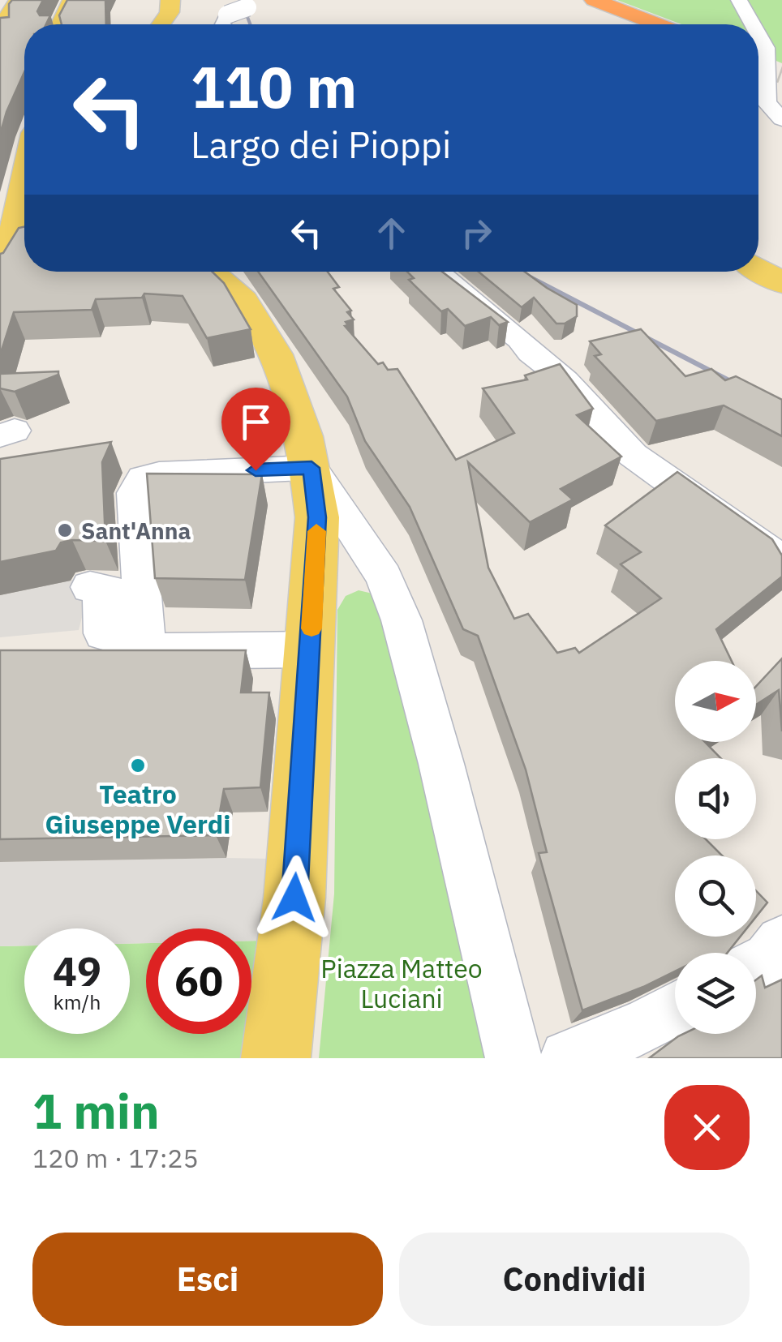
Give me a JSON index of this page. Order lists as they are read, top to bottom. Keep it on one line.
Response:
{"parks":["Piazza Matteo Luciani"],"places":["Sant'Anna","Teatro Giuseppe Verdi"],"north":"right","page":{"turn":["110 m","Largo dei Pioppi"],"speed":"49 km/h","limit":"60","heading":["1 min","120 m · 17:25"],"buttons":["Esci","Condividi"]}}
